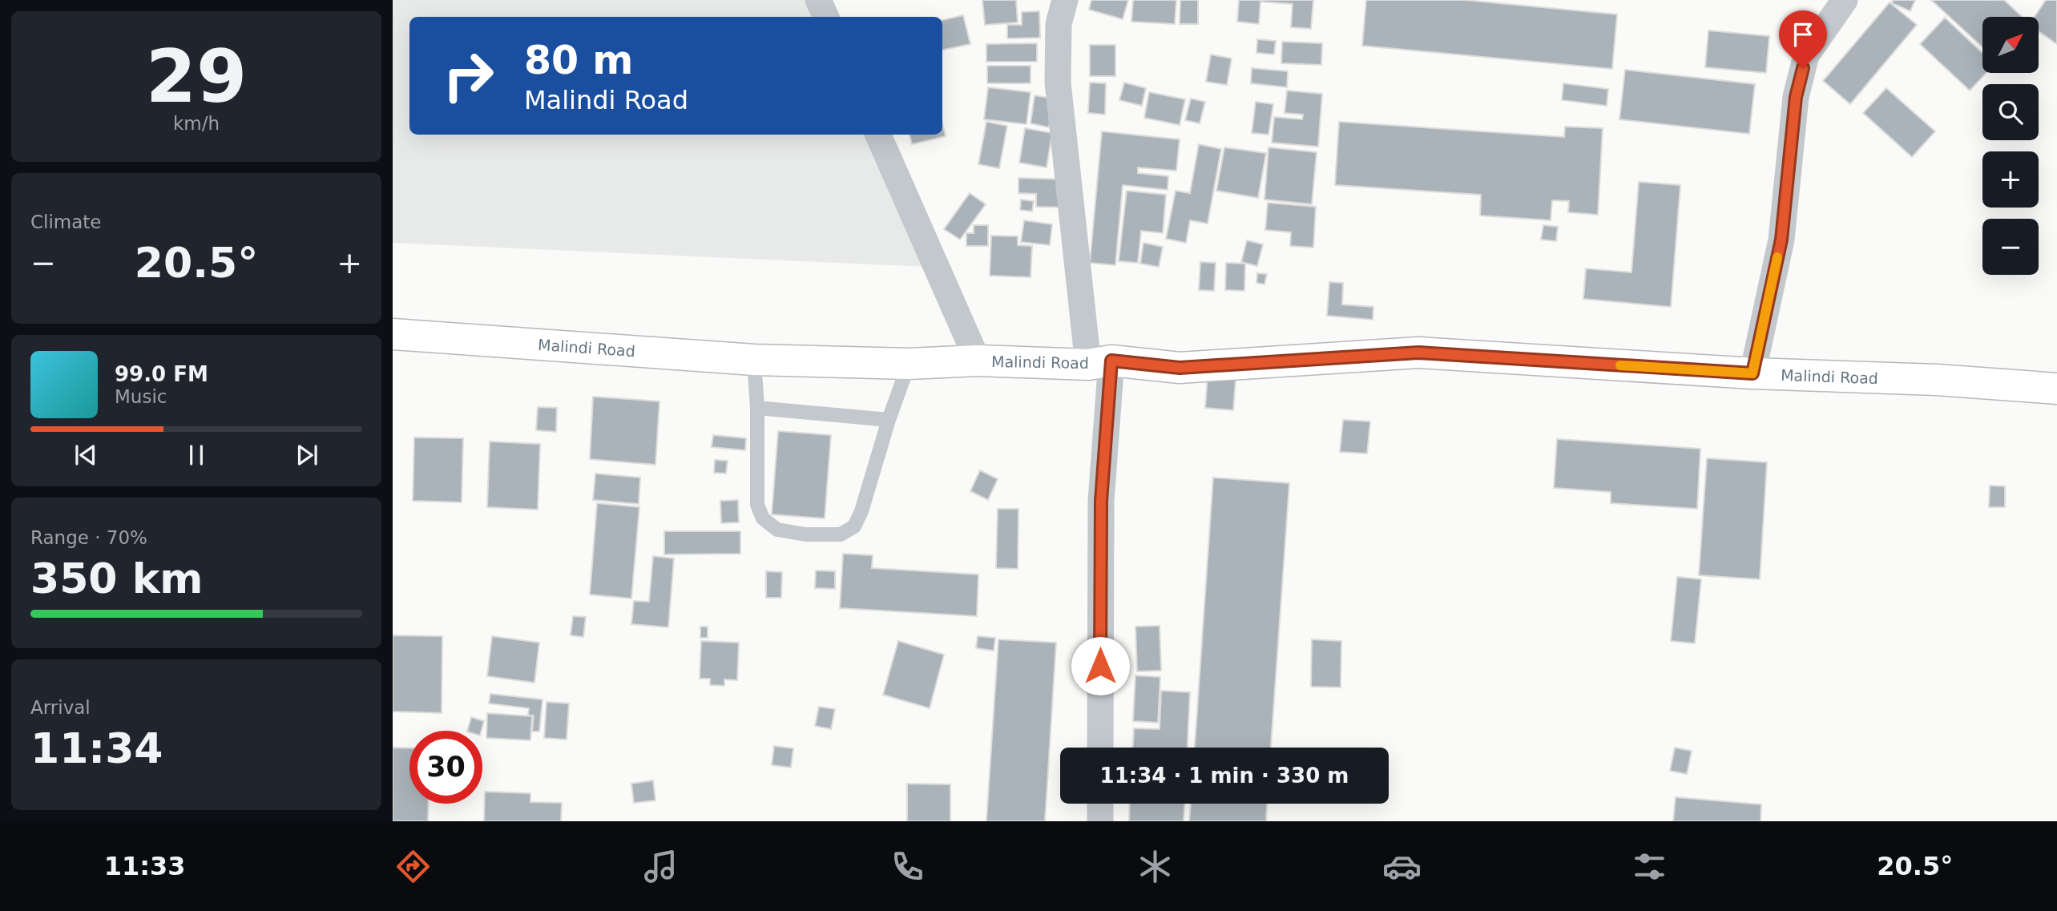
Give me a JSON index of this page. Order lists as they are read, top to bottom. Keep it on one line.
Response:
{"streets":{"highway":["Malindi Road"]},"north":"top right","page":{"tile":[["29","km/h"],"Climate",["Range · 70%","350 km"],["Arrival","11:34"]],"map_buttons":["+","−"],"turn":["80 m","Malindi Road"],"heat":["−","20.5°","+"],"song":["99.0 FM","Music"],"limit":"30","trip":"11:34 · 1 min · 330 m","tabs":["11:33","20.5°"]}}
